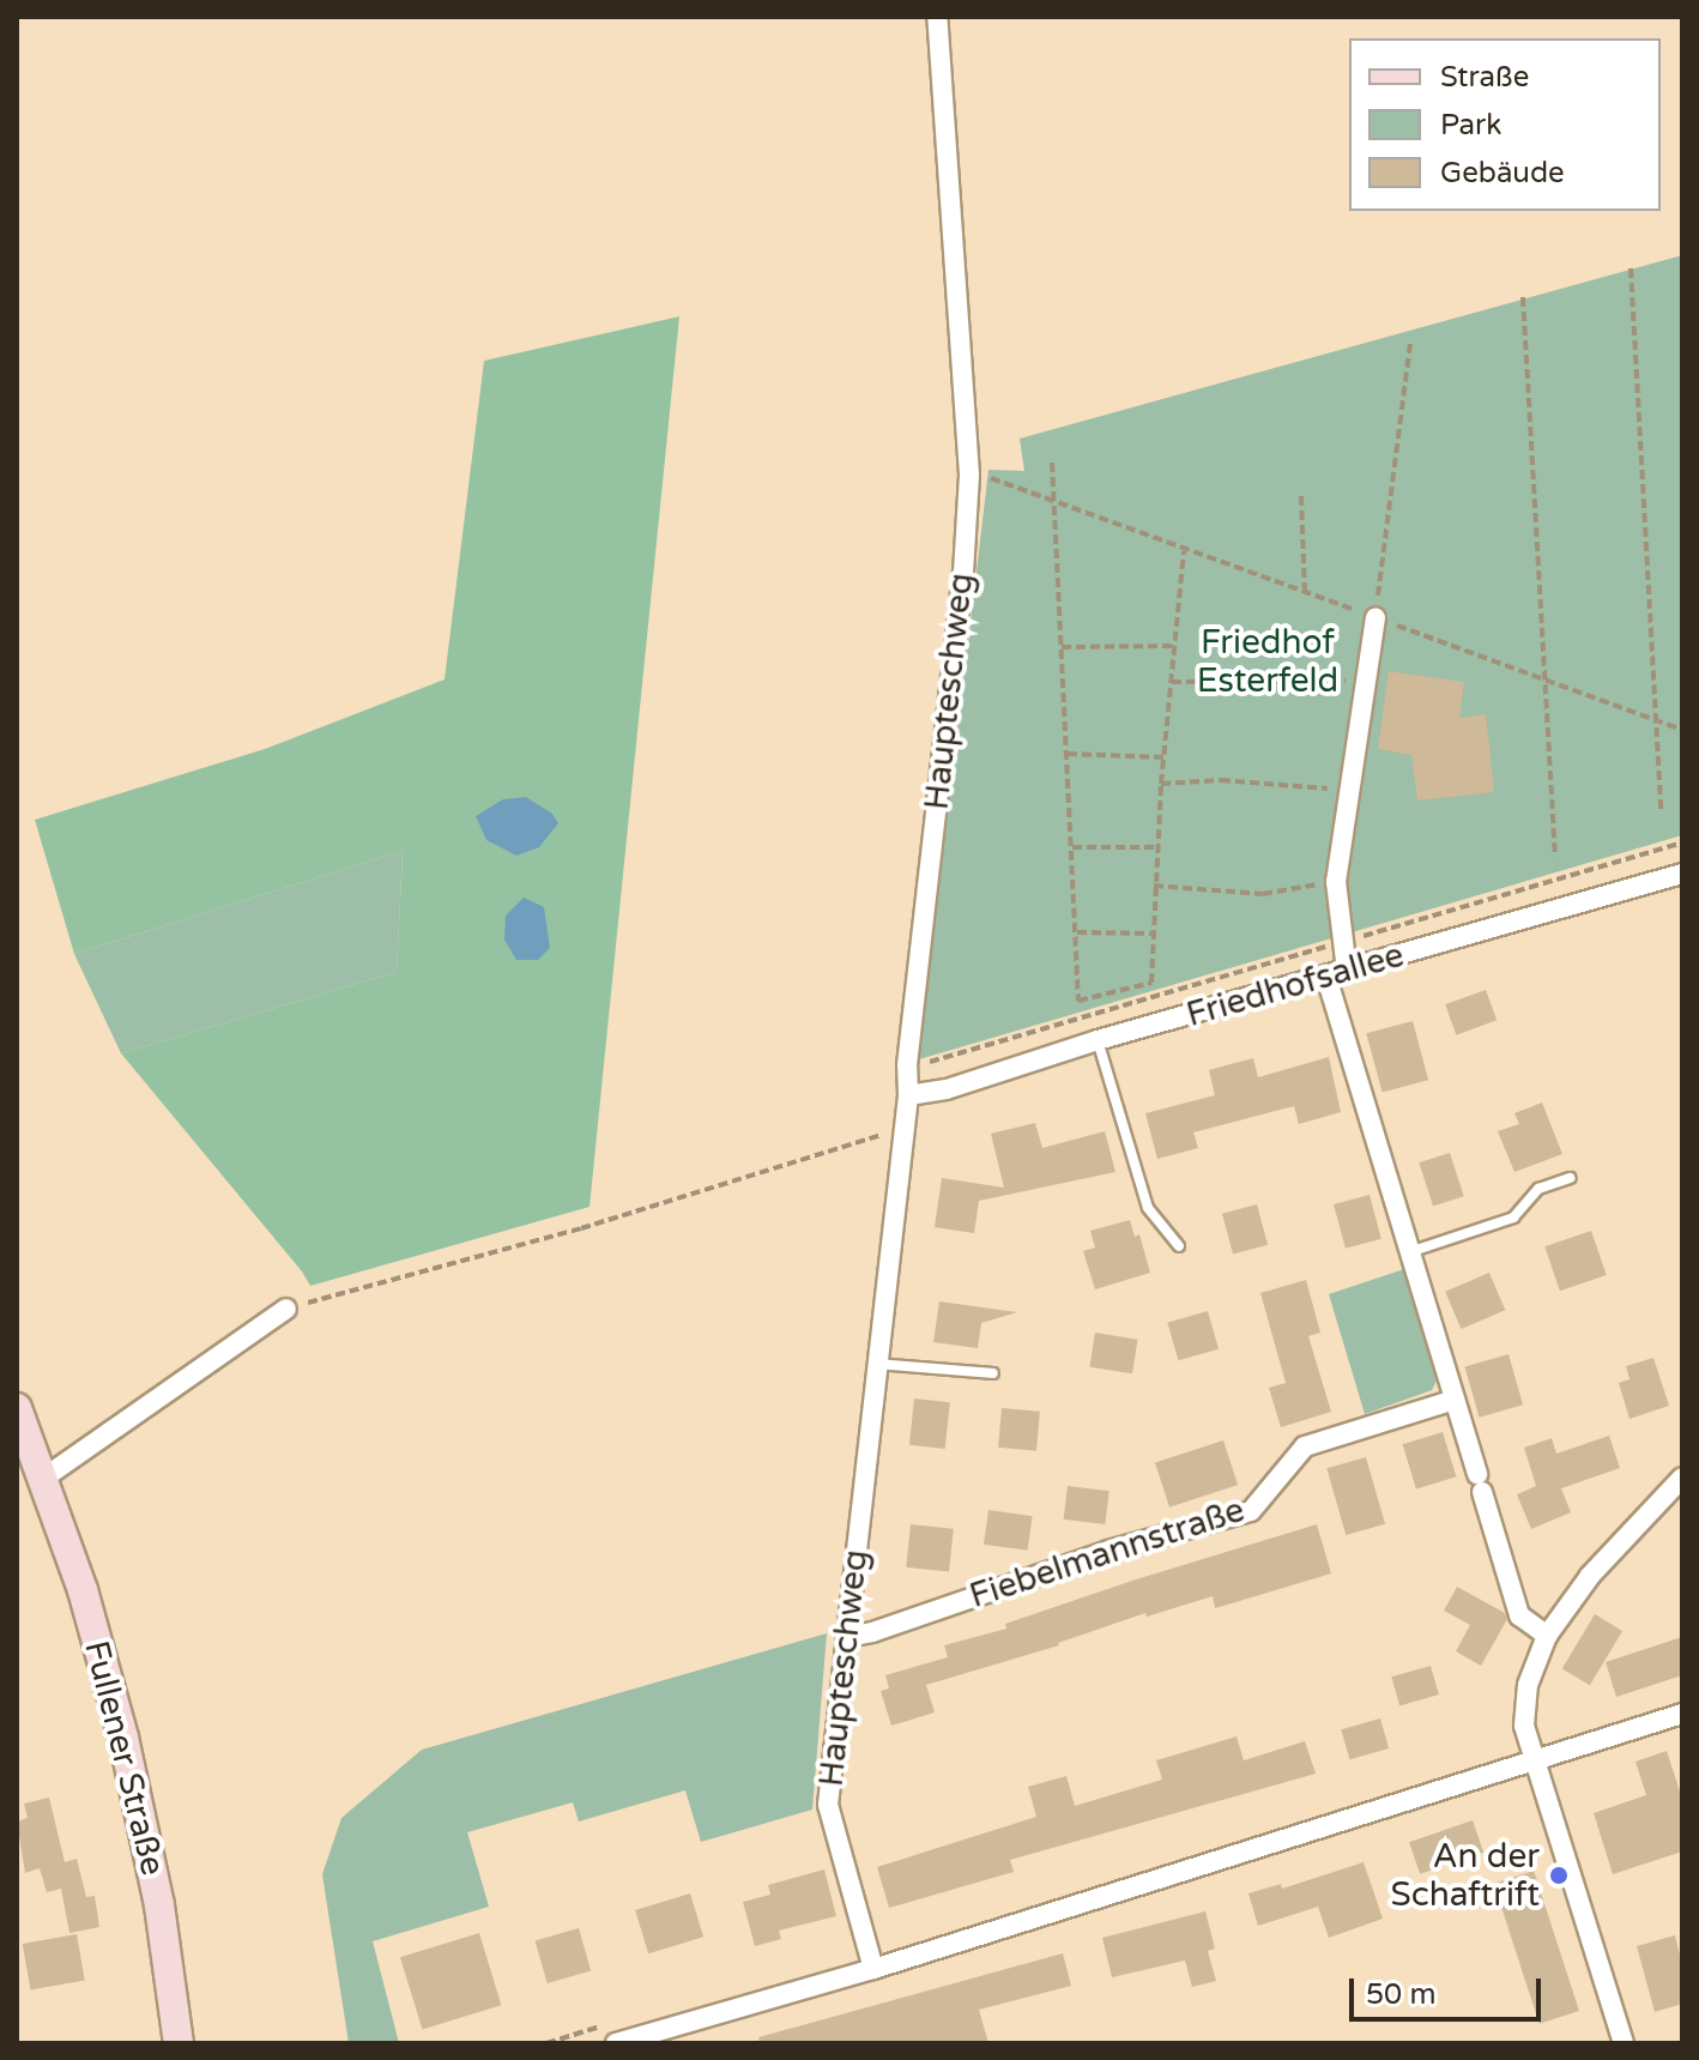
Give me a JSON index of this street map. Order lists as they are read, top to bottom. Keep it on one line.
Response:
{"streets":{"main road":["Fullener Straße"],"street":["Haupteschweg","Friedhofsallee","Fiebelmannstraße"]},"crossings":[["Haupteschweg","Friedhofsallee"],["Haupteschweg","Fiebelmannstraße"]],"parks":["Friedhof Esterfeld"],"places":["An der Schaftrift"],"legend":["Straße","Park","Gebäude"],"scale_bar":"50 m"}
